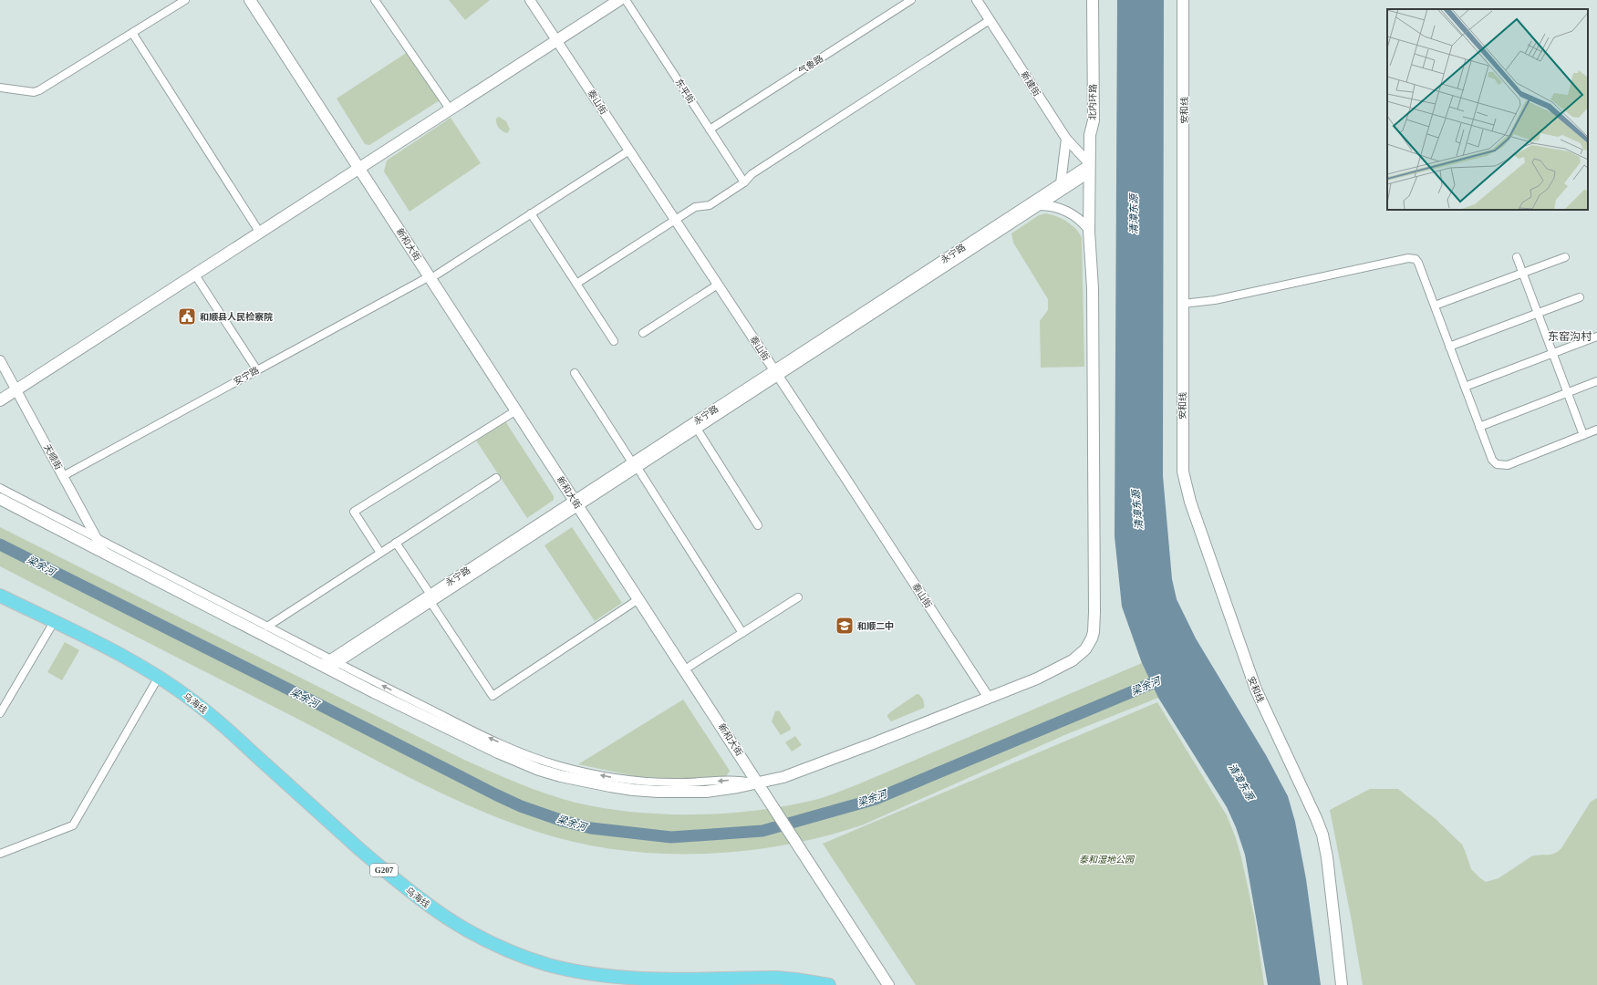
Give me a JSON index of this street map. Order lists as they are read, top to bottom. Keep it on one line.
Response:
{"streets":{"highway":["乌海线","G207"],"main road":["北内环路","安和线","新和大街"],"street":["气象路","新建街","东平街","泰山街","永宁路","安宁路","天顺街"]},"crossings":[["气象路","东平街"],["新建街","永宁路"],["泰山街","永宁路"],["泰山街","安宁路"],["新和大街","永宁路"],["新和大街","安宁路"],["安宁路","天顺街"]],"districts":["东窑沟村"],"water":["清漳东源","梁余河"],"parks":["泰和湿地公园"],"places":{"public building":["和顺县人民检察院"],"school or university":["和顺二中"]}}
